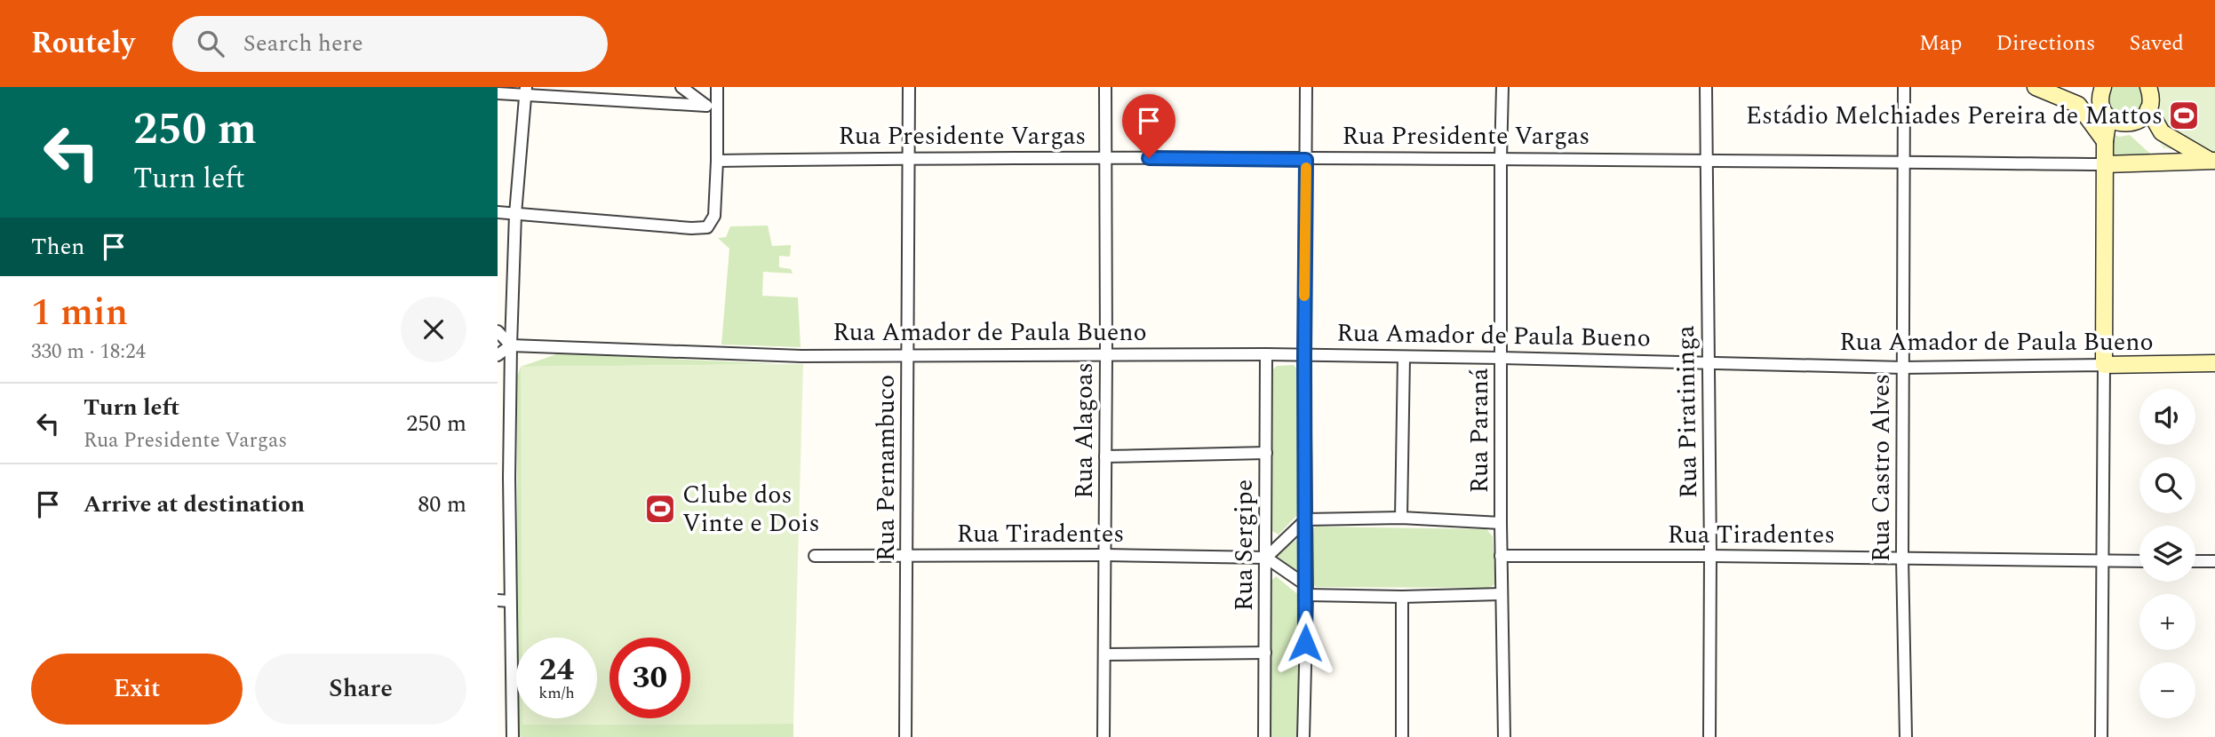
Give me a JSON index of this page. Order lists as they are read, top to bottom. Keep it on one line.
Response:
{"streets":{"street":["Rua Presidente Vargas","Rua Amador de Paula Bueno","Rua Piratininga","Rua Alagoas","Rua Paraná","Rua Pernambuco","Rua Castro Alves","Rua Tiradentes","Rua Sergipe"]},"crossings":[["Rua Presidente Vargas","Rua Piratininga"],["Rua Presidente Vargas","Rua Alagoas"],["Rua Presidente Vargas","Rua Paraná"],["Rua Presidente Vargas","Rua Pernambuco"],["Rua Presidente Vargas","Rua Castro Alves"],["Rua Amador de Paula Bueno","Rua Piratininga"],["Rua Amador de Paula Bueno","Rua Alagoas"],["Rua Amador de Paula Bueno","Rua Paraná"],["Rua Amador de Paula Bueno","Rua Pernambuco"],["Rua Amador de Paula Bueno","Rua Castro Alves"],["Rua Amador de Paula Bueno","Rua Sergipe"],["Rua Piratininga","Rua Tiradentes"],["Rua Alagoas","Rua Tiradentes"],["Rua Paraná","Rua Tiradentes"],["Rua Pernambuco","Rua Tiradentes"],["Rua Castro Alves","Rua Tiradentes"],["Rua Tiradentes","Rua Sergipe"]],"places":{"sports":["Estádio Melchiades Pereira de Mattos","Clube dos Vinte e Dois"]},"page":{"header":"Routely","search":"Search here","nav":["Map","Directions","Saved"],"turn":["250 m","Turn left"],"then":"Then","heading":["1 min","330 m · 18:24"],"list":[{"name":"Turn left","note":"Rua Presidente Vargas","value":"250 m"},{"name":"Arrive at destination","value":"80 m"}],"map_buttons":["+","−"],"speed":"24 km/h","limit":"30","buttons":["Exit","Share"]}}
